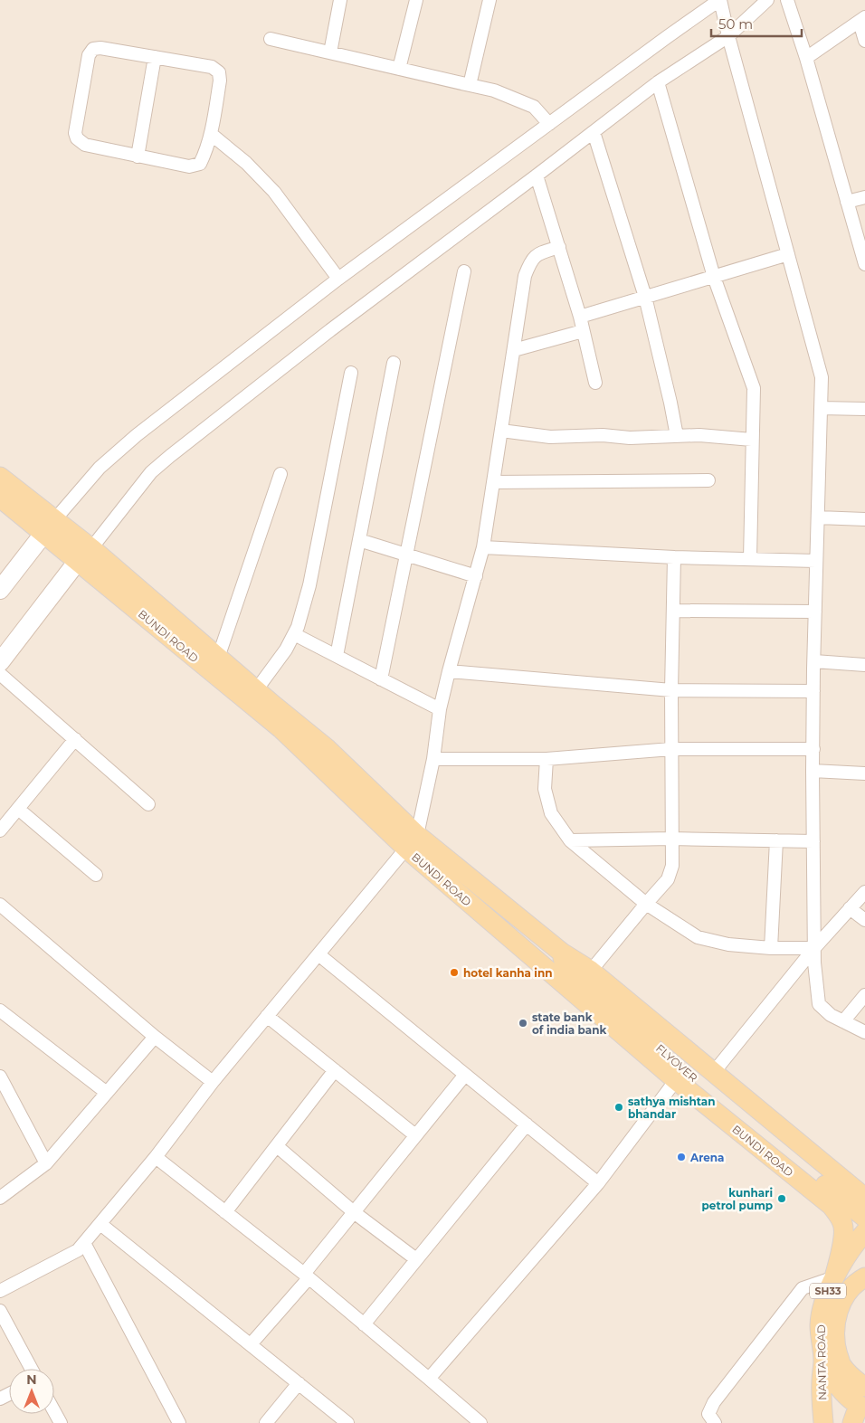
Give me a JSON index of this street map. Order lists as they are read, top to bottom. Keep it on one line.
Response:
{"streets":{"main road":["BUNDI ROAD","FLYOVER","SH33","NANTA ROAD"]},"crossings":[["BUNDI ROAD","FLYOVER"],["BUNDI ROAD","NANTA ROAD"]],"places":["hotel kanha inn","state bank of india bank","sathya mishtan bhandar","Arena","kunhari petrol pump"],"scale_bar":"50 m","north":"top"}
